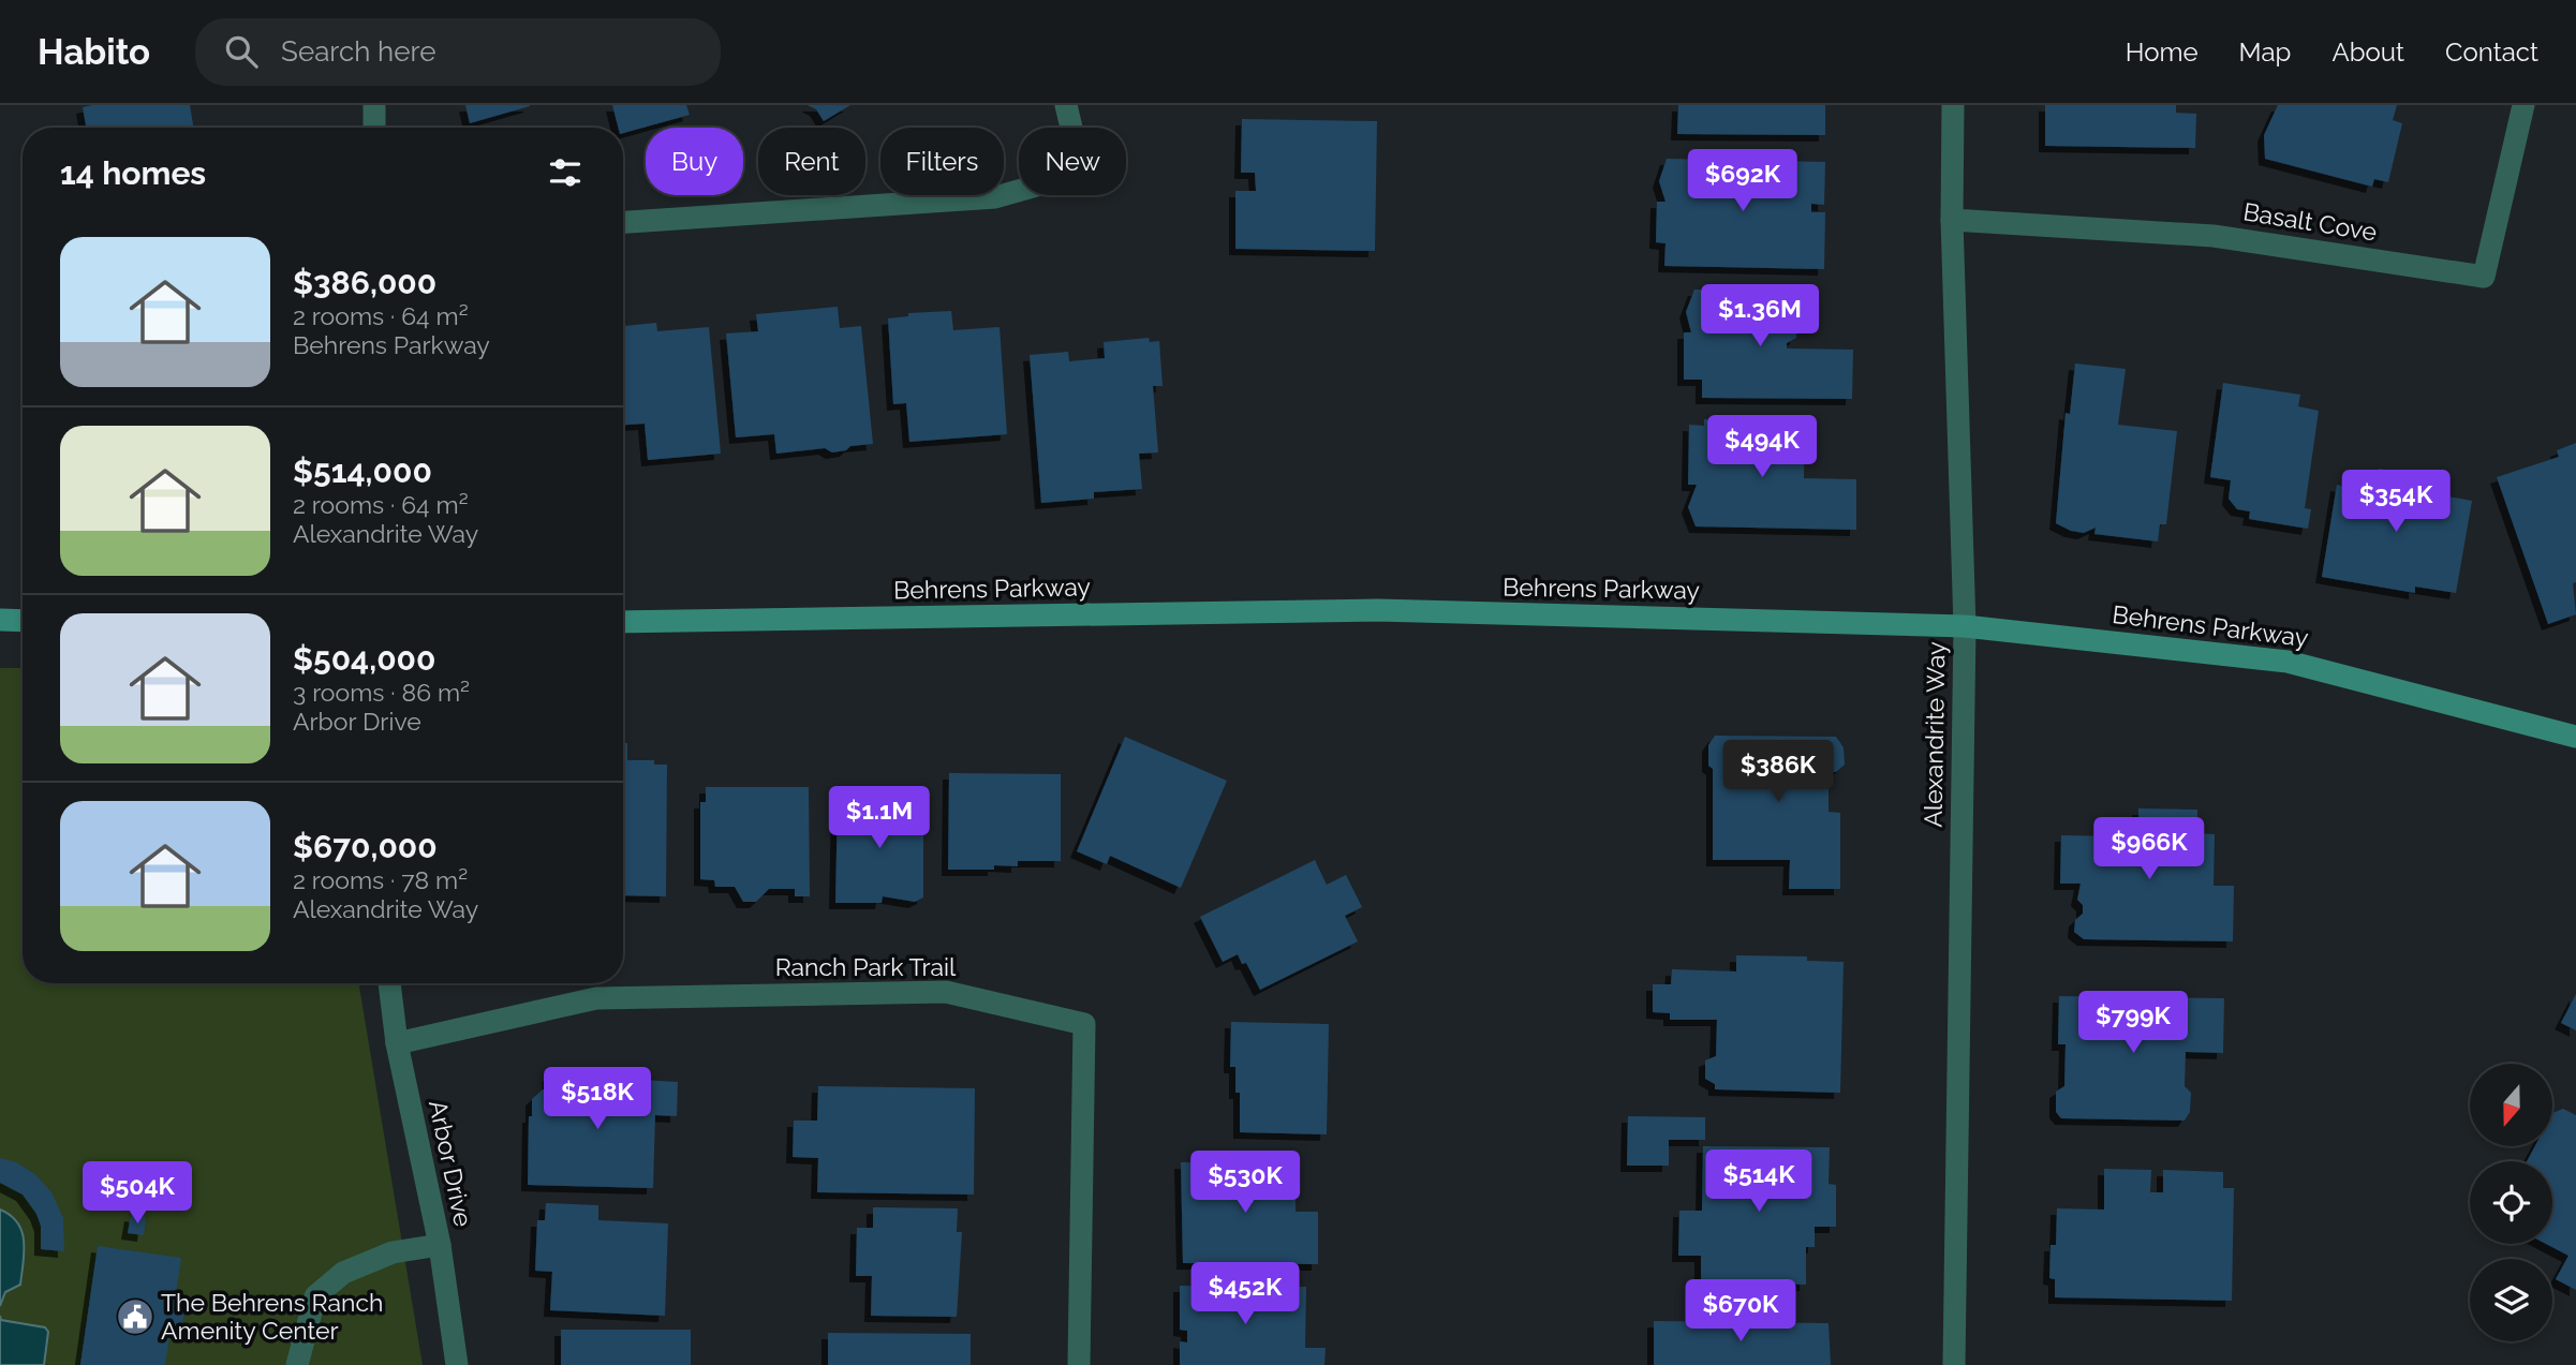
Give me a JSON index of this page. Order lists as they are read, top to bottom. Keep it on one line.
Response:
{"streets":{"street":["Basalt Cove","Behrens Parkway","Alexandrite Way","Ranch Park Trail","Arbor Drive"]},"crossings":[["Basalt Cove","Alexandrite Way"],["Behrens Parkway","Alexandrite Way"],["Ranch Park Trail","Arbor Drive"]],"places":{"public building":["The Behrens Ranch Amenity Center"]},"north":"bottom","page":{"header":"Habito","search":"Search here","nav":["Home","Map","About","Contact"],"chip":["Buy","Rent","Filters","New"],"heading":"14 homes","price":["$692K","$1.36M","$494K","$354K","$386K","$1.1M","$966K","$799K","$518K","$514K","$530K","$504K","$452K","$670K"],"list":[{"name":"$386,000","note":"2 rooms · 64 m² · Behrens Parkway"},{"name":"$514,000","note":"2 rooms · 64 m² · Alexandrite Way"},{"name":"$504,000","note":"3 rooms · 86 m² · Arbor Drive"},{"name":"$670,000","note":"2 rooms · 78 m² · Alexandrite Way"}]}}
